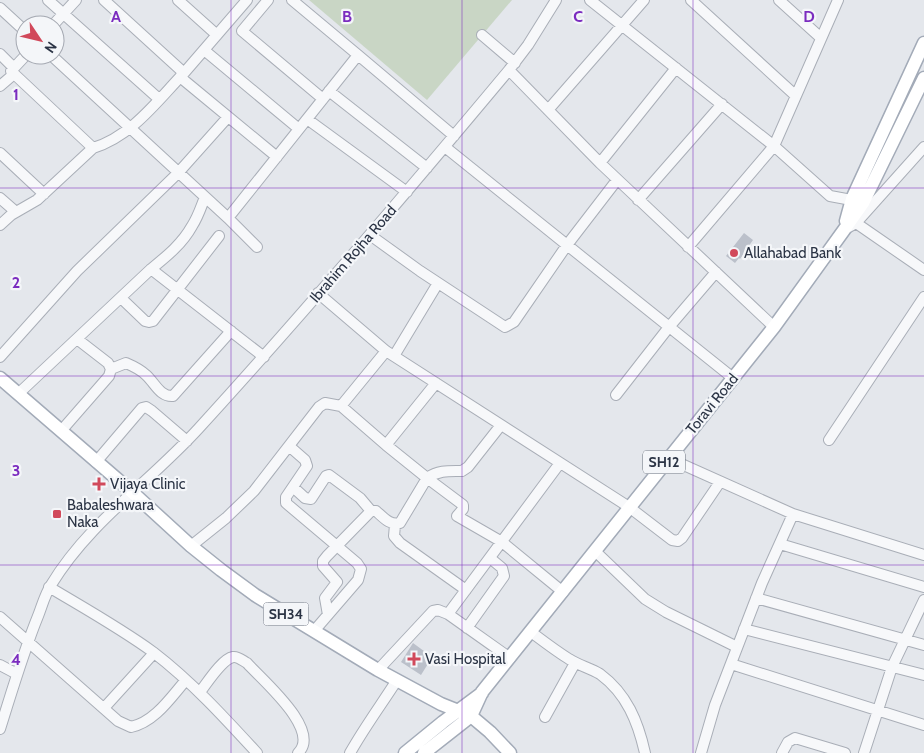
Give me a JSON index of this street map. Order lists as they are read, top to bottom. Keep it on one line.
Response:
{"streets":{"main road":["Toravi Road","SH12","SH34"],"street":["Ibrahim Rojha Road"]},"crossings":[["Ibrahim Rojha Road","SH34"],["Toravi Road","SH12"],["SH12","SH34"]],"places":{"other":["Allahabad Bank"],"health":["Vijaya Clinic","Vasi Hospital"],"transit":["Babaleshwara Naka"]},"north":"bottom right","grid":{"columns":["A","B","C","D"],"rows":["1","2","3","4"]}}
